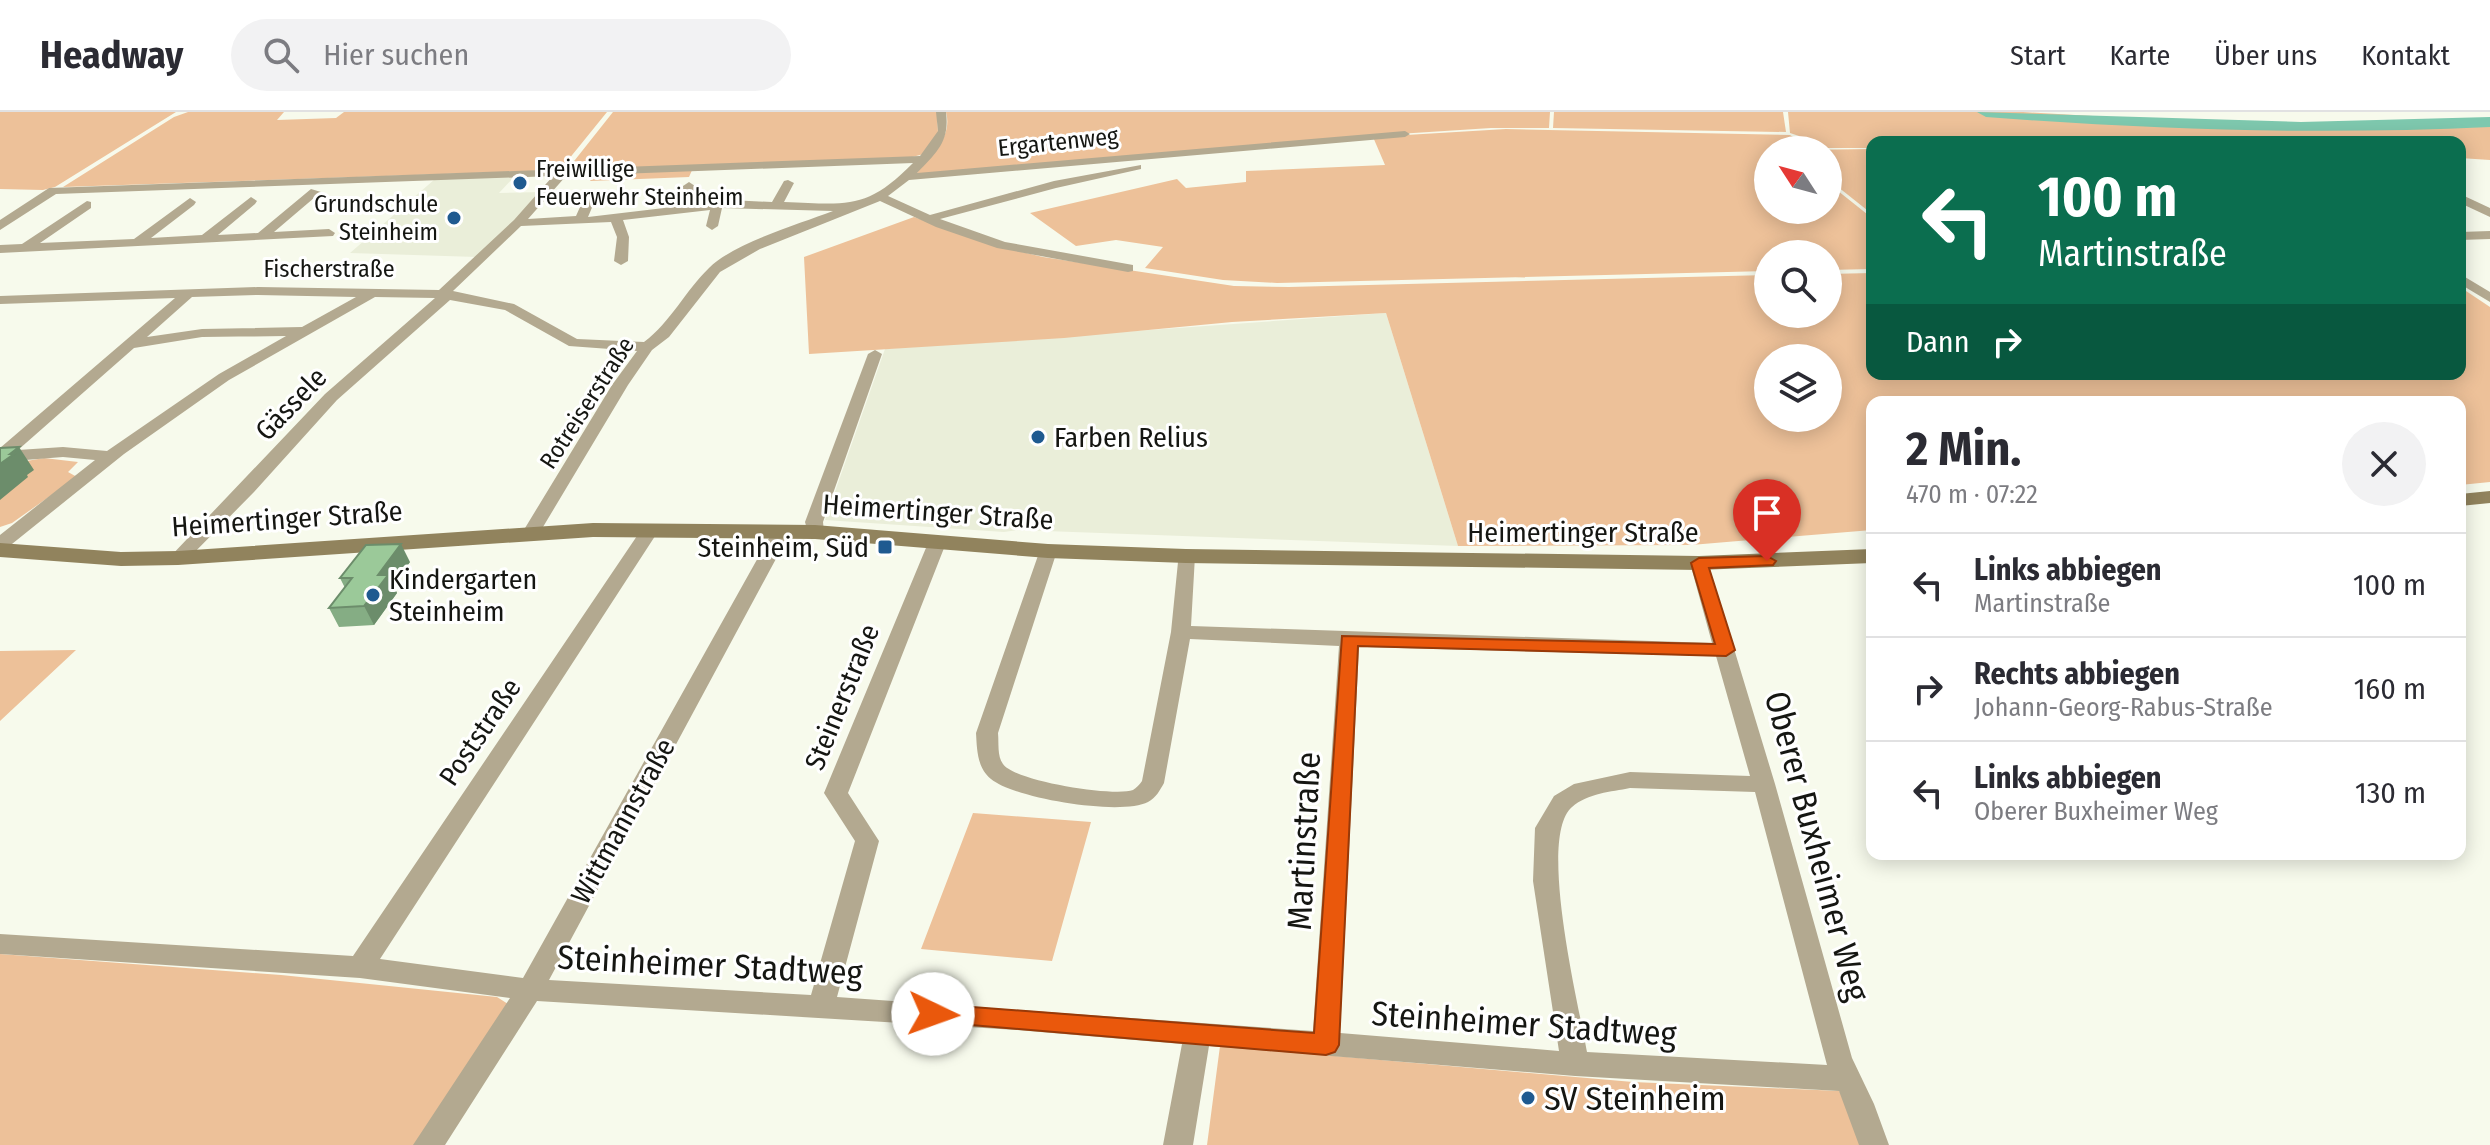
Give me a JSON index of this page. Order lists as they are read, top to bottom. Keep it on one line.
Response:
{"streets":{"street":["Ergartenweg","Fischerstraße","Rotreiserstraße","Gässele","Heimertinger Straße","Steinerstraße","Poststraße","Wittmannstraße","Martinstraße","Oberer Buxheimer Weg","Steinheimer Stadtweg"]},"crossings":[["Ergartenweg","Rotreiserstraße"],["Fischerstraße","Rotreiserstraße"],["Fischerstraße","Gässele"],["Rotreiserstraße","Heimertinger Straße"],["Gässele","Heimertinger Straße"],["Heimertinger Straße","Steinerstraße"],["Heimertinger Straße","Poststraße"],["Heimertinger Straße","Wittmannstraße"],["Heimertinger Straße","Oberer Buxheimer Weg"],["Steinerstraße","Steinheimer Stadtweg"],["Poststraße","Steinheimer Stadtweg"],["Wittmannstraße","Steinheimer Stadtweg"],["Martinstraße","Steinheimer Stadtweg"],["Oberer Buxheimer Weg","Steinheimer Stadtweg"]],"places":{"other":["Freiwillige Feuerwehr Steinheim","Grundschule Steinheim","Farben Relius","Kindergarten Steinheim","SV Steinheim"],"transit":["Steinheim, Süd"]},"north":"top left","page":{"header":"Headway","search":"Hier suchen","nav":["Start","Karte","Über uns","Kontakt"],"turn":["100 m","Martinstraße"],"then":"Dann","heading":["2 Min.","470 m · 07:22"],"list":[{"name":"Links abbiegen","note":"Martinstraße","value":"100 m"},{"name":"Rechts abbiegen","note":"Johann-Georg-Rabus-Straße","value":"160 m"},{"name":"Links abbiegen","note":"Oberer Buxheimer Weg","value":"130 m"}]}}
